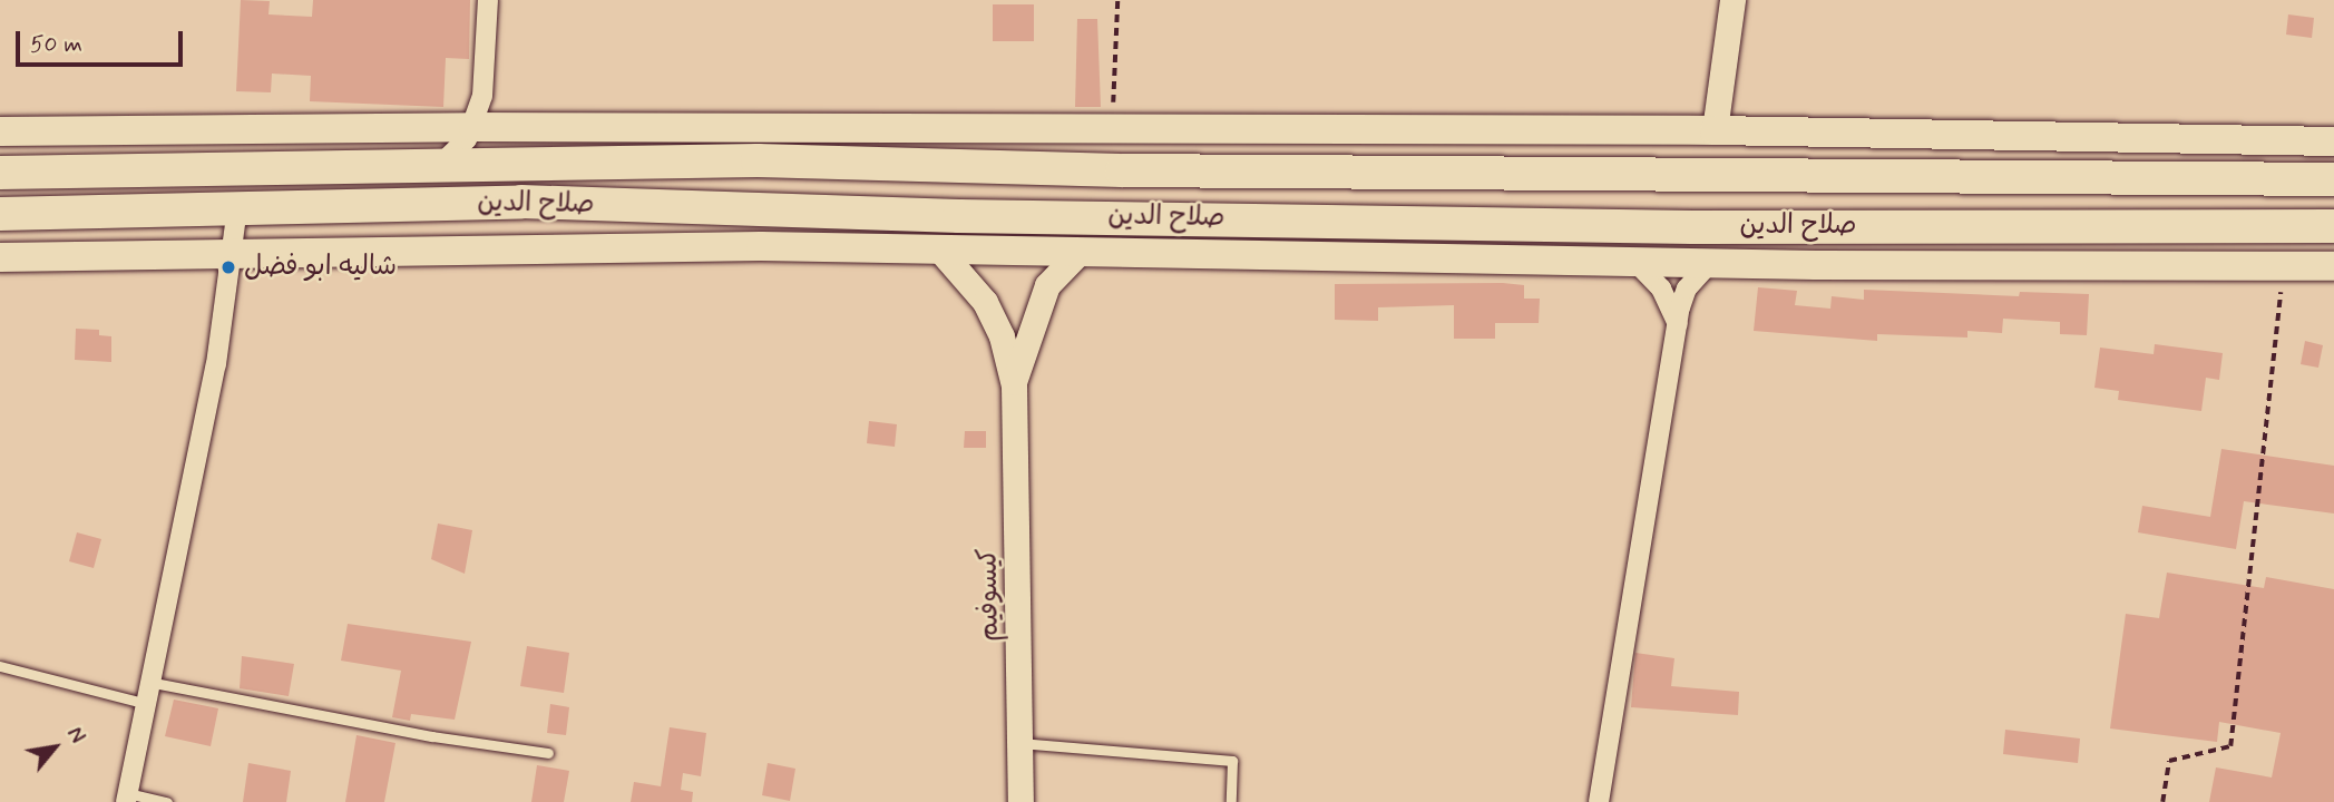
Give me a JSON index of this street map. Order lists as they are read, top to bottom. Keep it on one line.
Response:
{"streets":{"highway":["صلاح الدين"],"street":["كيسوفيم"]},"places":["شاليه ابو فضل"],"scale_bar":"50 m","north":"top right"}
